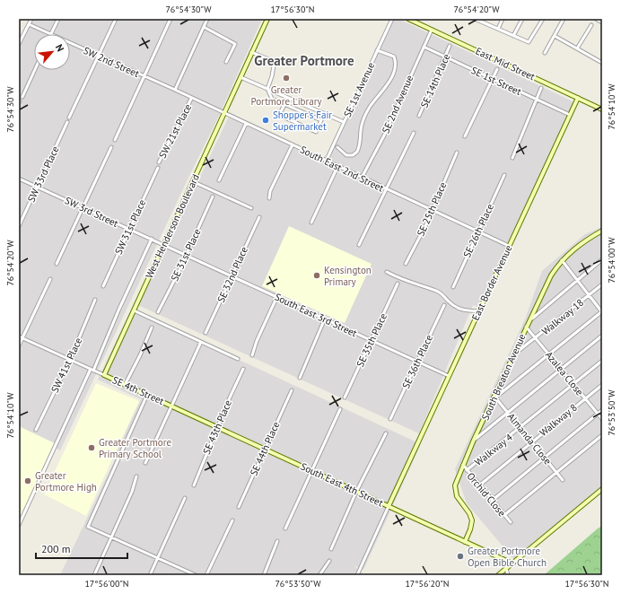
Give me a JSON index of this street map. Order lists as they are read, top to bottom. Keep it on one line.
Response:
{"streets":{"street":["SW 2nd Street","East Mid Street","SE 14th Place","SE 1st Street","SE 1st Avenue","SE 2nd Avenue","SW 21st Place","South East 2nd Street","SW 33rd Place","SE 25th Place","SW 3rd Street","West Henderson Boulevard","SW 31st Place","SE 26th Place","SE 31st Place","SE 32nd Place","East Border Avenue","South East 3rd Street","Walkway 18","SE 35th Place","SE 36th Place","SW 41st Place","Azalea Close","South Breaton Avenue","SE 4th Street","Walkway 8","SE 43th Place","Almanda Close","SE 44th Place","Walkway 4","South East 4th Street","Orchid Close"]},"crossings":[["SW 2nd Street","South East 2nd Street"],["East Mid Street","SE 2nd Avenue"],["East Mid Street","East Border Avenue"],["SE 14th Place","SE 1st Street"],["SE 1st Street","SE 2nd Avenue"],["SE 1st Street","East Border Avenue"],["SE 1st Avenue","South East 2nd Street"],["SE 2nd Avenue","South East 2nd Street"],["SW 21st Place","South East 2nd Street"],["South East 2nd Street","SE 25th Place"],["South East 2nd Street","West Henderson Boulevard"],["South East 2nd Street","SE 26th Place"],["South East 2nd Street","East Border Avenue"],["SW 33rd Place","SW 3rd Street"],["SW 3rd Street","West Henderson Boulevard"],["SW 3rd Street","SW 31st Place"],["SW 3rd Street","South East 3rd Street"],["West Henderson Boulevard","South East 3rd Street"],["West Henderson Boulevard","SE 4th Street"],["SE 31st Place","South East 3rd Street"],["SE 32nd Place","South East 3rd Street"],["East Border Avenue","South East 3rd Street"],["East Border Avenue","South East 4th Street"],["South East 3rd Street","SE 35th Place"],["South East 3rd Street","SE 36th Place"],["Walkway 18","Azalea Close"],["Walkway 18","South Breaton Avenue"],["Azalea Close","South Breaton Avenue"],["Azalea Close","Walkway 8"],["Azalea Close","Walkway 4"],["South Breaton Avenue","Almanda Close"],["South Breaton Avenue","South East 4th Street"],["South Breaton Avenue","Orchid Close"],["SE 4th Street","South East 4th Street"],["Walkway 8","Almanda Close"],["Walkway 8","Orchid Close"],["SE 43th Place","South East 4th Street"],["Almanda Close","Walkway 4"],["SE 44th Place","South East 4th Street"],["Walkway 4","Orchid Close"]],"districts":["Greater Portmore"],"places":["Greater Portmore Library","Shopper's Fair Supermarket","Kensington Primary","Greater Portmore Primary School","Greater Portmore High","Greater Portmore Open Bible Church"],"scale_bar":"200 m","north":"top right","coordinates":["76°54'30\"W","17°56'30\"N","76°54'20\"W","76°54'10\"W","76°54'00\"W","76°53'50\"W","17°56'00\"N","17°56'20\"N"]}
